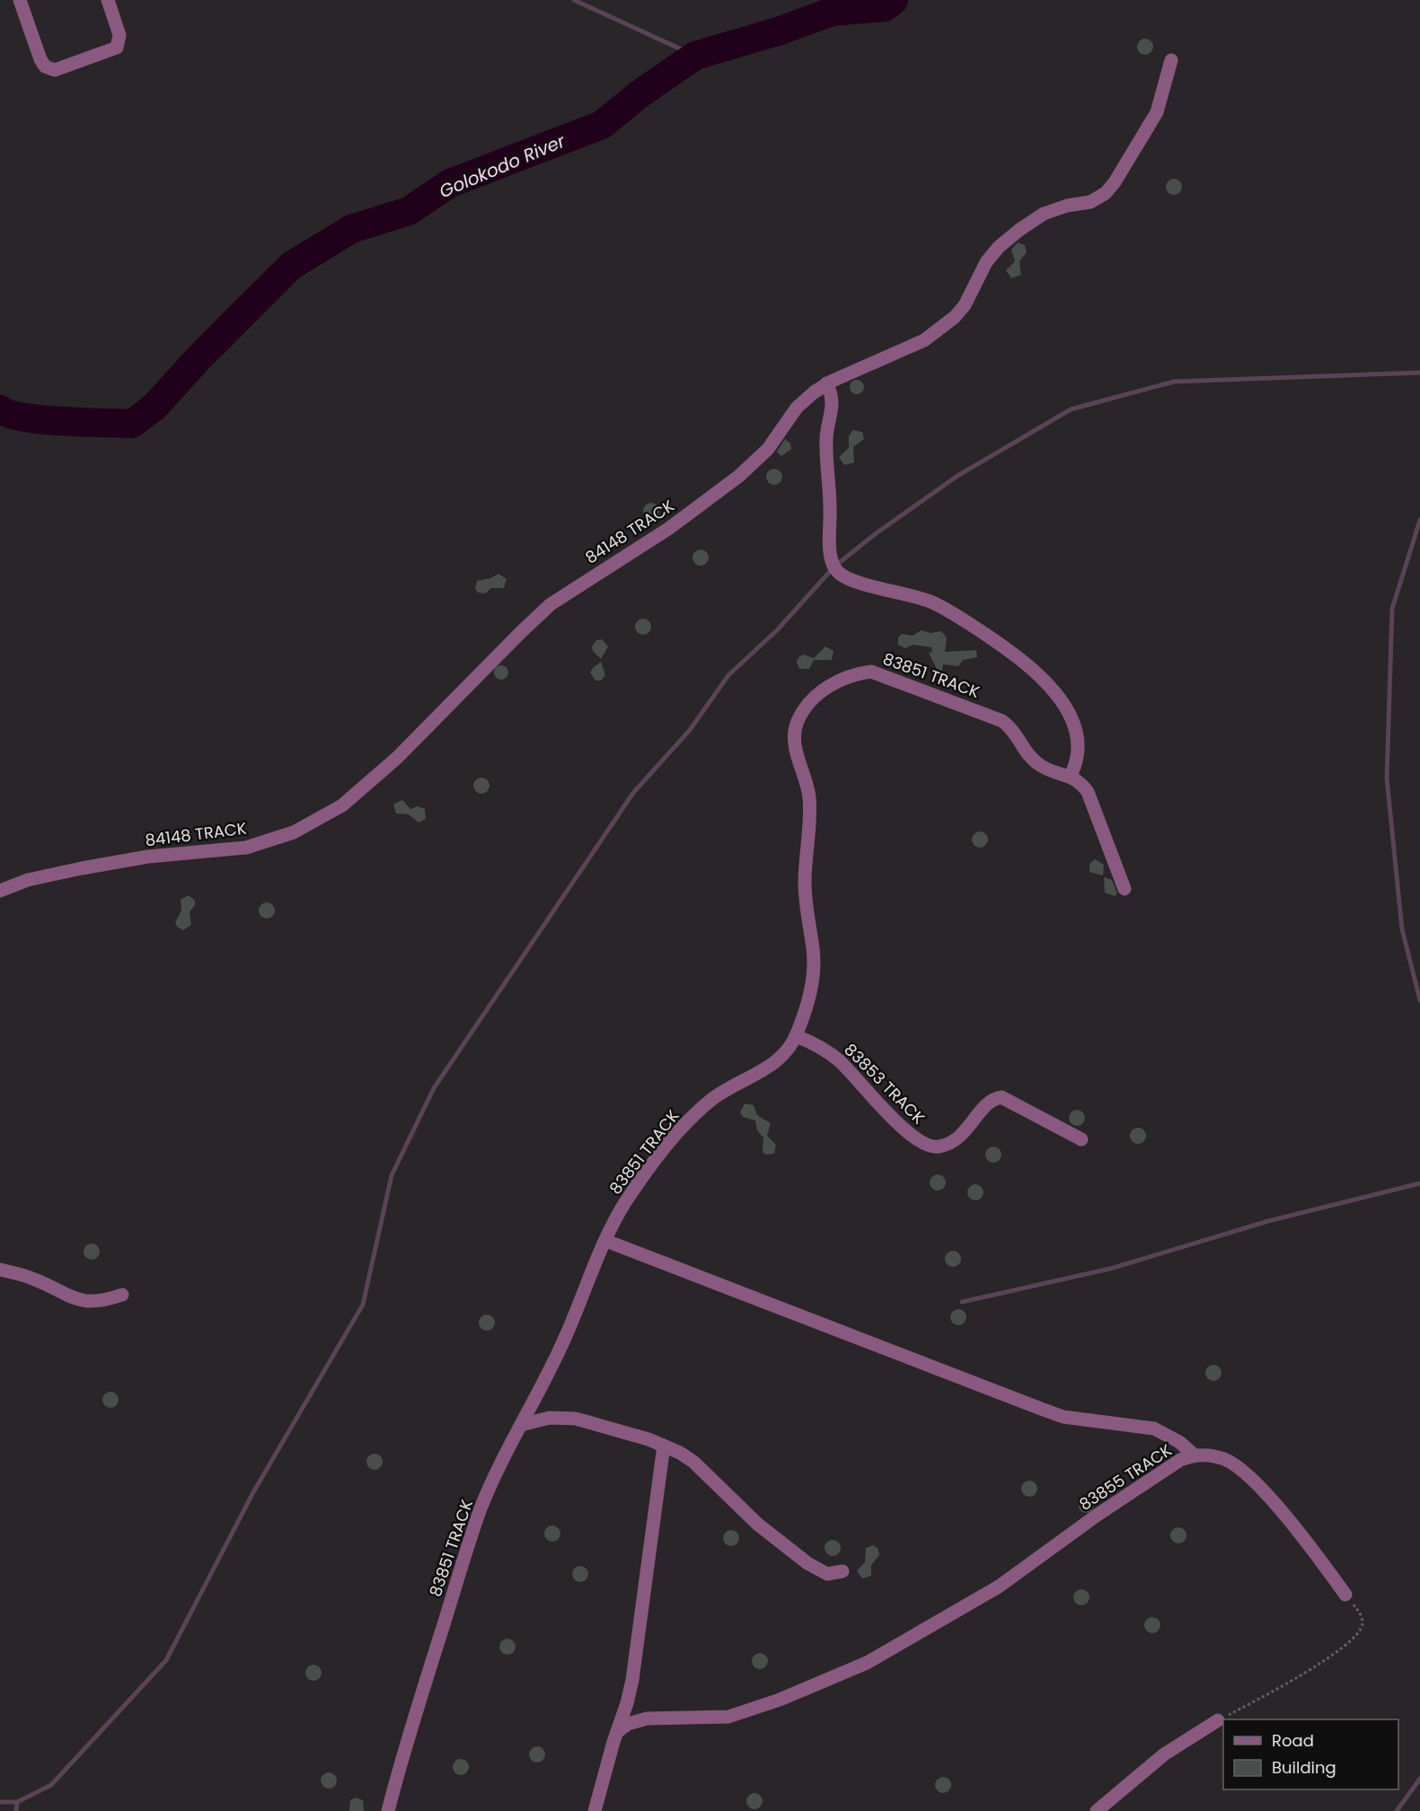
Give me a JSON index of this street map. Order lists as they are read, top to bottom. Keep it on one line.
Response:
{"streets":{"street":["84148 TRACK","83851 TRACK","83853 TRACK","83855 TRACK"]},"crossings":[["83851 TRACK","83853 TRACK"]],"water":["Golokodo River"],"legend":["Road","Building"]}
